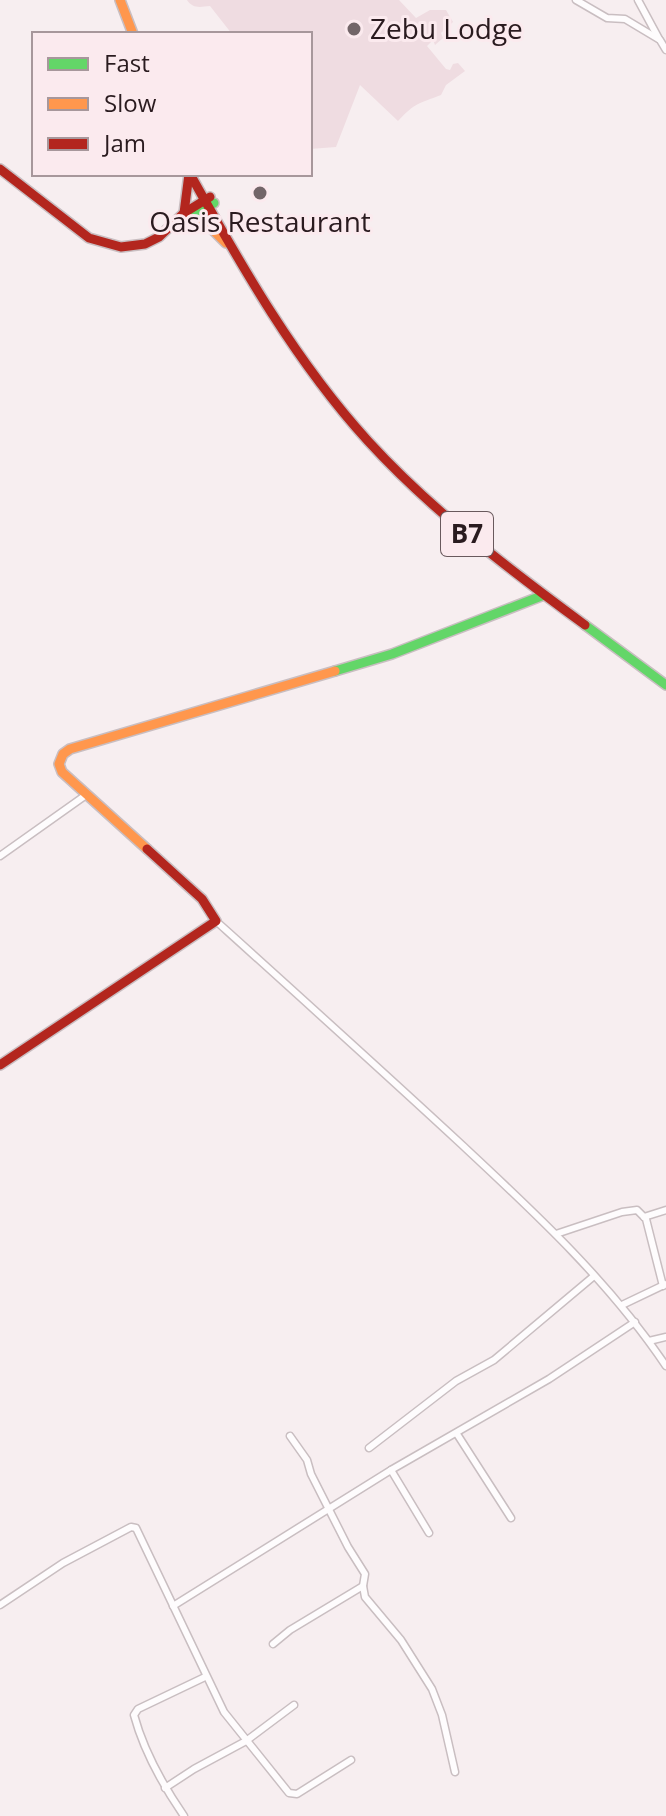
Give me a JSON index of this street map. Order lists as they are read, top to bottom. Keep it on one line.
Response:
{"streets":{"main road":["B7"]},"places":["Zebu Lodge","Oasis Restaurant"],"legend":["Fast","Slow","Jam"]}
